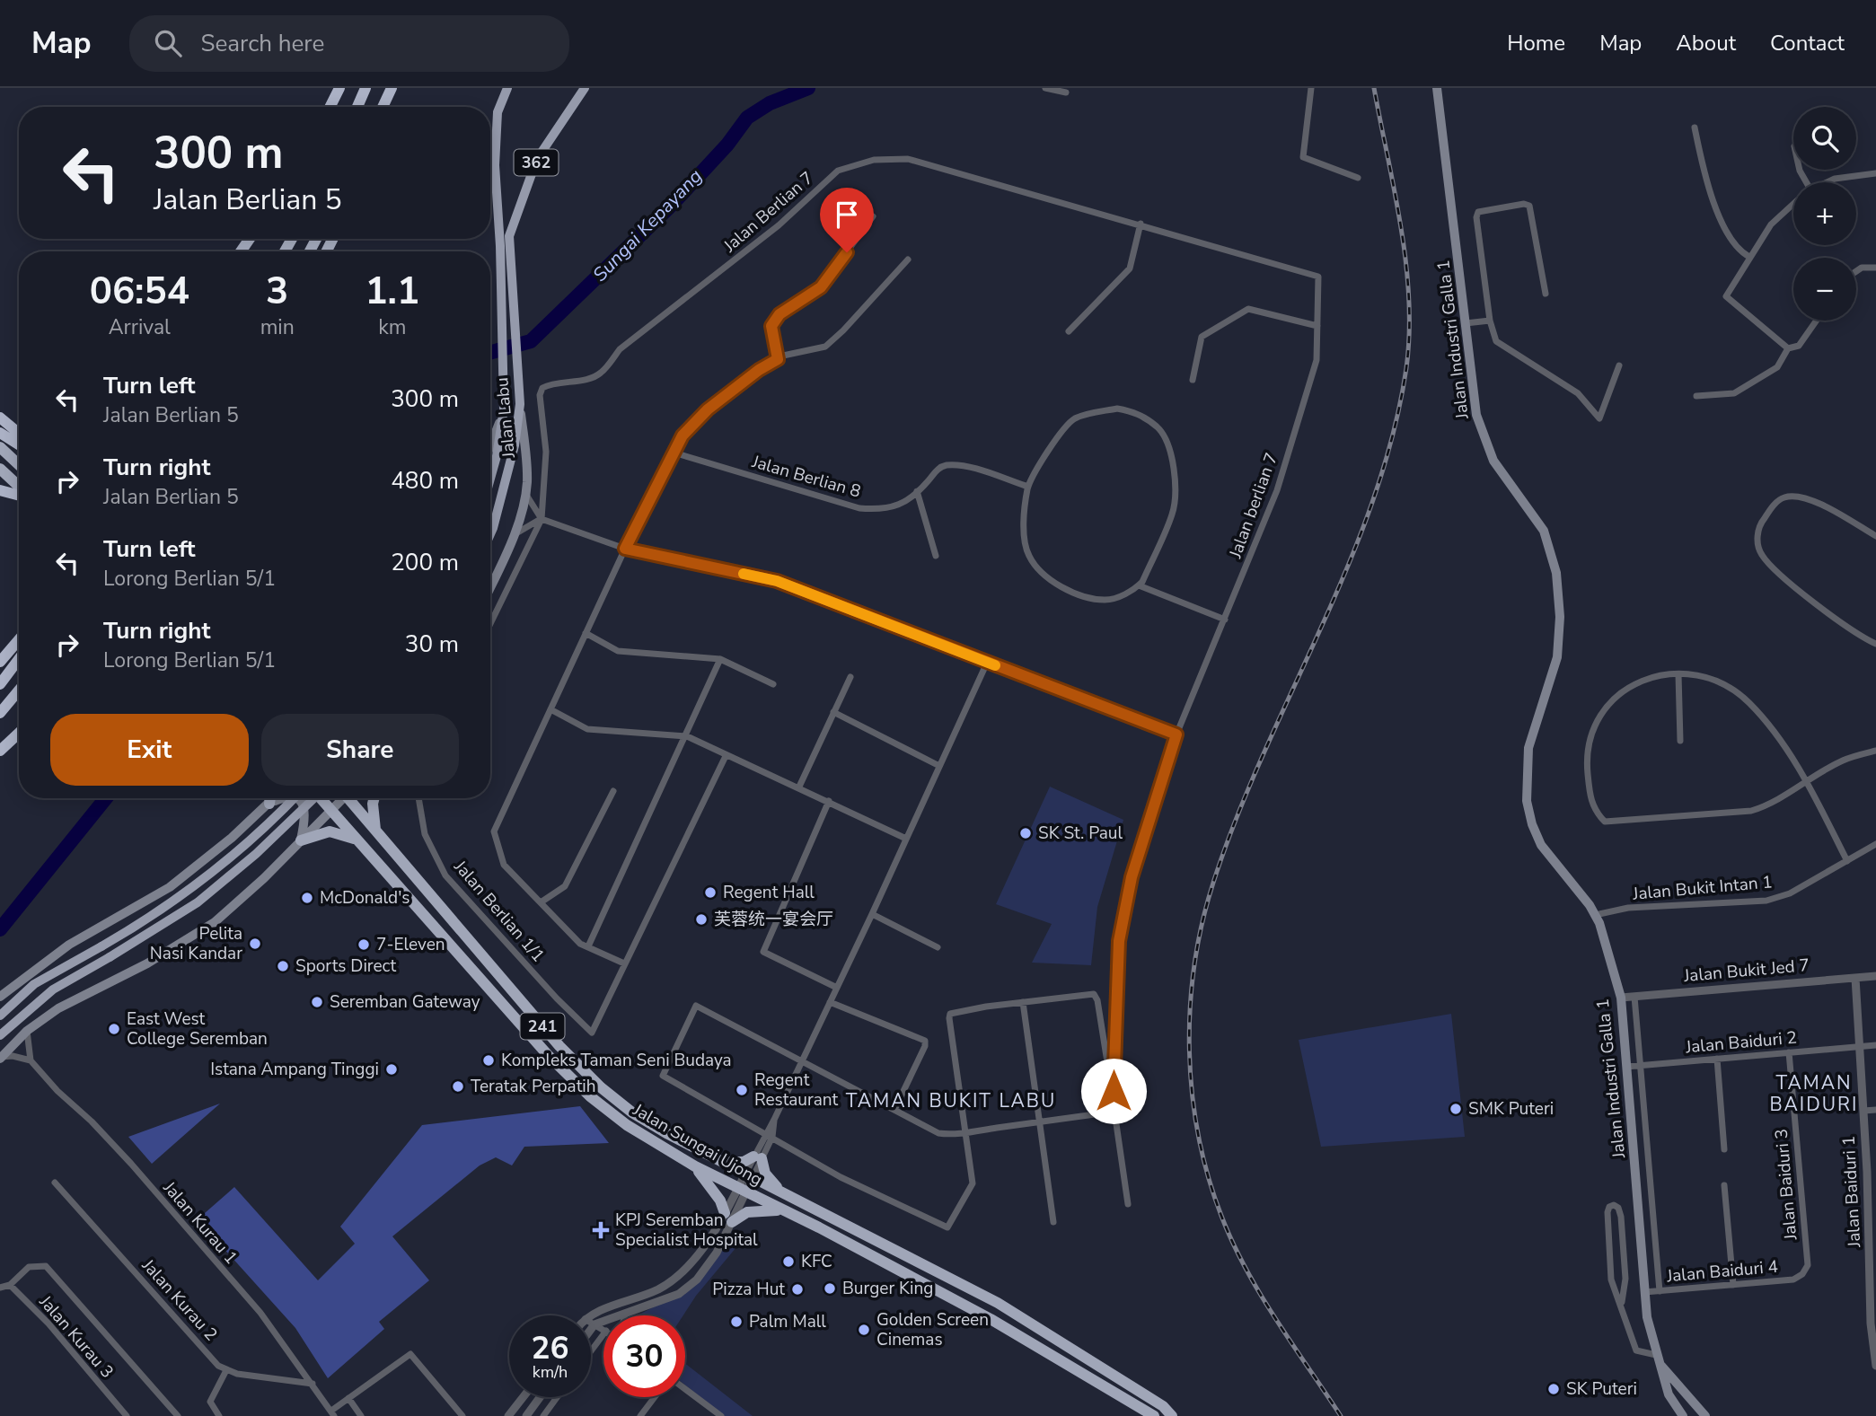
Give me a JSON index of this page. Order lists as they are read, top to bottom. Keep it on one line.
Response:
{"streets":{"highway":["241","Jalan Sungai Ujong"],"main road":["362","Jalan Industri Galla 1","Jalan Labu"],"street":["Jalan Berlian 7","Jalan Berlian 8","Jalan berlian 7","Jalan Bukit Intan 1","Jalan Berlian 1/1","Jalan Bukit Jed 7","Jalan Baiduri 2","Jalan Baiduri 3","Jalan Baiduri 1","Jalan Kurau 1","Jalan Baiduri 4","Jalan Kurau 2","Jalan Kurau 3"]},"crossings":[["Jalan Berlian 7","Jalan berlian 7"],["Jalan Industri Galla 1","Jalan Bukit Intan 1"],["Jalan Industri Galla 1","Jalan Bukit Jed 7"],["Jalan Industri Galla 1","Jalan Baiduri 2"],["Jalan Industri Galla 1","Jalan Baiduri 4"],["Jalan Bukit Jed 7","Jalan Baiduri 1"],["Jalan Baiduri 2","Jalan Baiduri 3"],["Jalan Baiduri 2","Jalan Baiduri 1"],["Jalan Baiduri 3","Jalan Baiduri 4"]],"districts":["TAMAN BAIDURI","TAMAN BUKIT LABU"],"water":["Sungai Kepayang"],"places":{"other":["SK St. Paul","Regent Hall","McDonald's","芙蓉统一宴会厅","Pelita Nasi Kandar","7-Eleven","Sports Direct","Seremban Gateway","East West College Seremban","Kompleks Taman Seni Budaya","Istana Ampang Tinggi","Teratak Perpatih","Regent Restaurant","SMK Puteri","KFC","Burger King","Pizza Hut","Palm Mall","Golden Screen Cinemas","SK Puteri"],"health":["KPJ Seremban Specialist Hospital"]},"page":{"header":"Map","search":"Search here","nav":["Home","Map","About","Contact"],"map_buttons":["+","−"],"turn":["300 m","Jalan Berlian 5"],"eta":["06:54","Arrival","3","min","1.1","km"],"list":[{"name":"Turn left","note":"Jalan Berlian 5","value":"300 m"},{"name":"Turn right","note":"Jalan Berlian 5","value":"480 m"},{"name":"Turn left","note":"Lorong Berlian 5/1","value":"200 m"},{"name":"Turn right","note":"Lorong Berlian 5/1","value":"30 m"}],"buttons":["Exit","Share"],"speed":"26 km/h","limit":"30"}}
